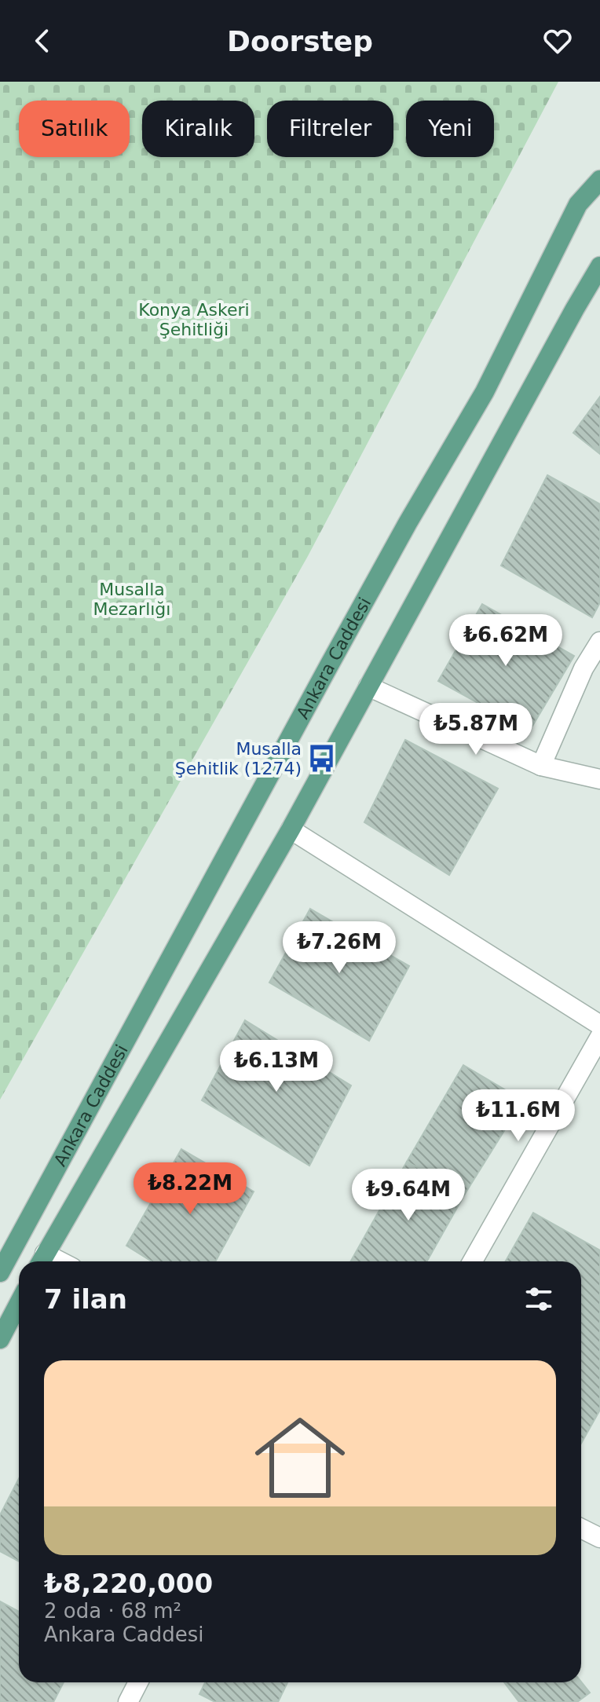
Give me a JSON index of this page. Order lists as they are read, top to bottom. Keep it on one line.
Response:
{"streets":{"main road":["Ankara Caddesi"]},"parks":["Konya Askeri Şehitliği","Musalla Mezarlığı"],"places":{"bus stop":["Musalla Şehitlik (1274)"]},"page":{"header":"Doorstep","chip":["Satılık","Kiralık","Filtreler","Yeni"],"price":["₺6.62M","₺5.87M","₺7.26M","₺6.13M","₺11.6M","₺8.22M","₺9.64M"],"heading":"7 ilan","list":[{"name":"₺8,220,000","note":"2 oda · 68 m² · Ankara Caddesi"}]}}
